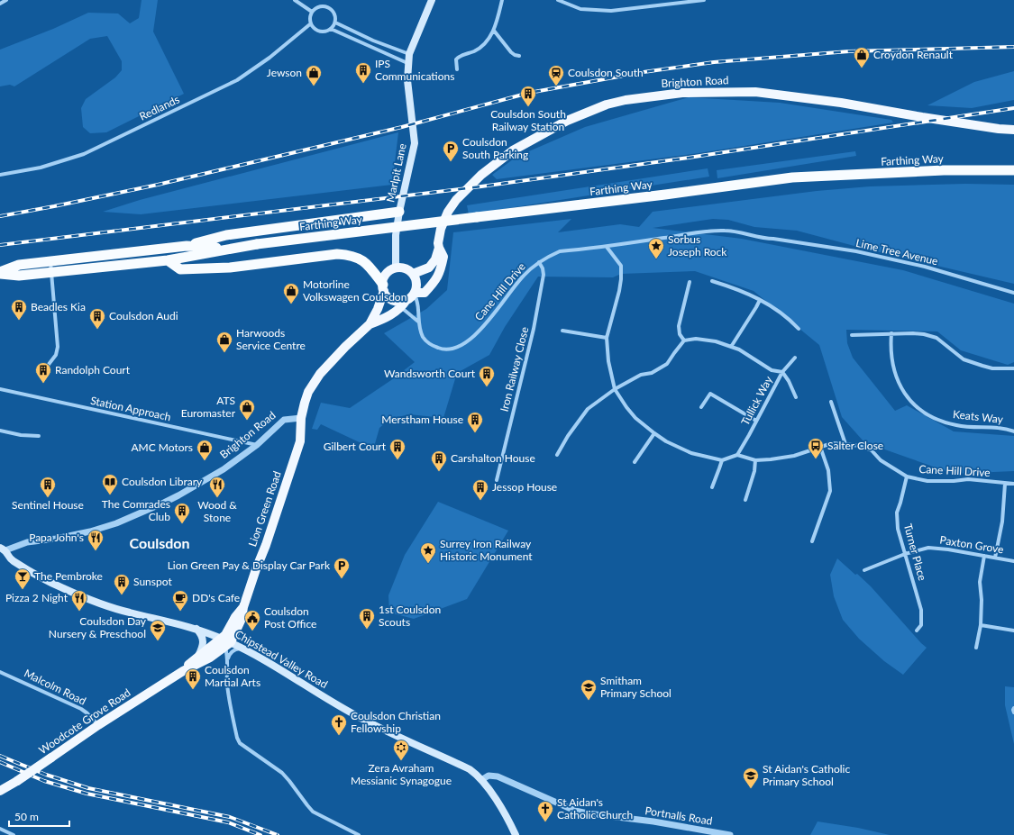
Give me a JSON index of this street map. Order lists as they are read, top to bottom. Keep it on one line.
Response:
{"streets":{"highway":["Farthing Way"],"main road":["Brighton Road","Marlpit Lane","Lion Green Road","Chipstead Valley Road","Woodcote Grove Road"],"street":["Redlands","Lime Tree Avenue","Cane Hill Drive","Iron Railway Close","Tullick Way","Station Approach","Keats Way","Paxton Grove","Turner Place","Malcolm Road","Portnalls Road"]},"crossings":[["Brighton Road","Marlpit Lane"],["Brighton Road","Cane Hill Drive"],["Brighton Road","Station Approach"],["Brighton Road","Lion Green Road"],["Brighton Road","Chipstead Valley Road"],["Marlpit Lane","Cane Hill Drive"],["Lime Tree Avenue","Cane Hill Drive"],["Cane Hill Drive","Iron Railway Close"],["Cane Hill Drive","Tullick Way"],["Cane Hill Drive","Turner Place"],["Lion Green Road","Chipstead Valley Road"],["Lion Green Road","Woodcote Grove Road"],["Paxton Grove","Turner Place"],["Chipstead Valley Road","Woodcote Grove Road"],["Chipstead Valley Road","Portnalls Road"],["Malcolm Road","Woodcote Grove Road"]],"districts":["Coulsdon"],"places":{"shop":["Croydon Renault","Jewson","Motorline Volkswagen Coulsdon","Harwoods Service Centre","ATS Euromaster","AMC Motors"],"building":["IPS Communications","Coulsdon South Railway Station","Beadles Kia","Coulsdon Audi","Randolph Court","Wandsworth Court","Merstham House","Gilbert Court","Carshalton House","Sentinel House","Jessop House","The Comrades Club","Sunspot","1st Coulsdon Scouts","Coulsdon Martial Arts"],"station":["Coulsdon South"],"parking":["Coulsdon South Parking","Lion Green Pay & Display Car Park"],"place":["Sorbus Joseph Rock","Surrey Iron Railway Historic Monument"],"bus stop":["Salter Close"],"library":["Coulsdon Library"],"restaurant":["Wood & Stone","Papa John's","Pizza 2 Night"],"bar":["The Pembroke"],"cafe":["DD's Cafe"],"public building":["Coulsdon Post Office"],"school or university":["Coulsdon Day Nursery & Preschool","Smitham Primary School","St Aidan's Catholic Primary School"],"church":["Coulsdon Christian Fellowship","St Aidan's Catholic Church"],"synagogue":["Zera Avraham Messianic Synagogue"]},"scale_bar":"50 m"}
